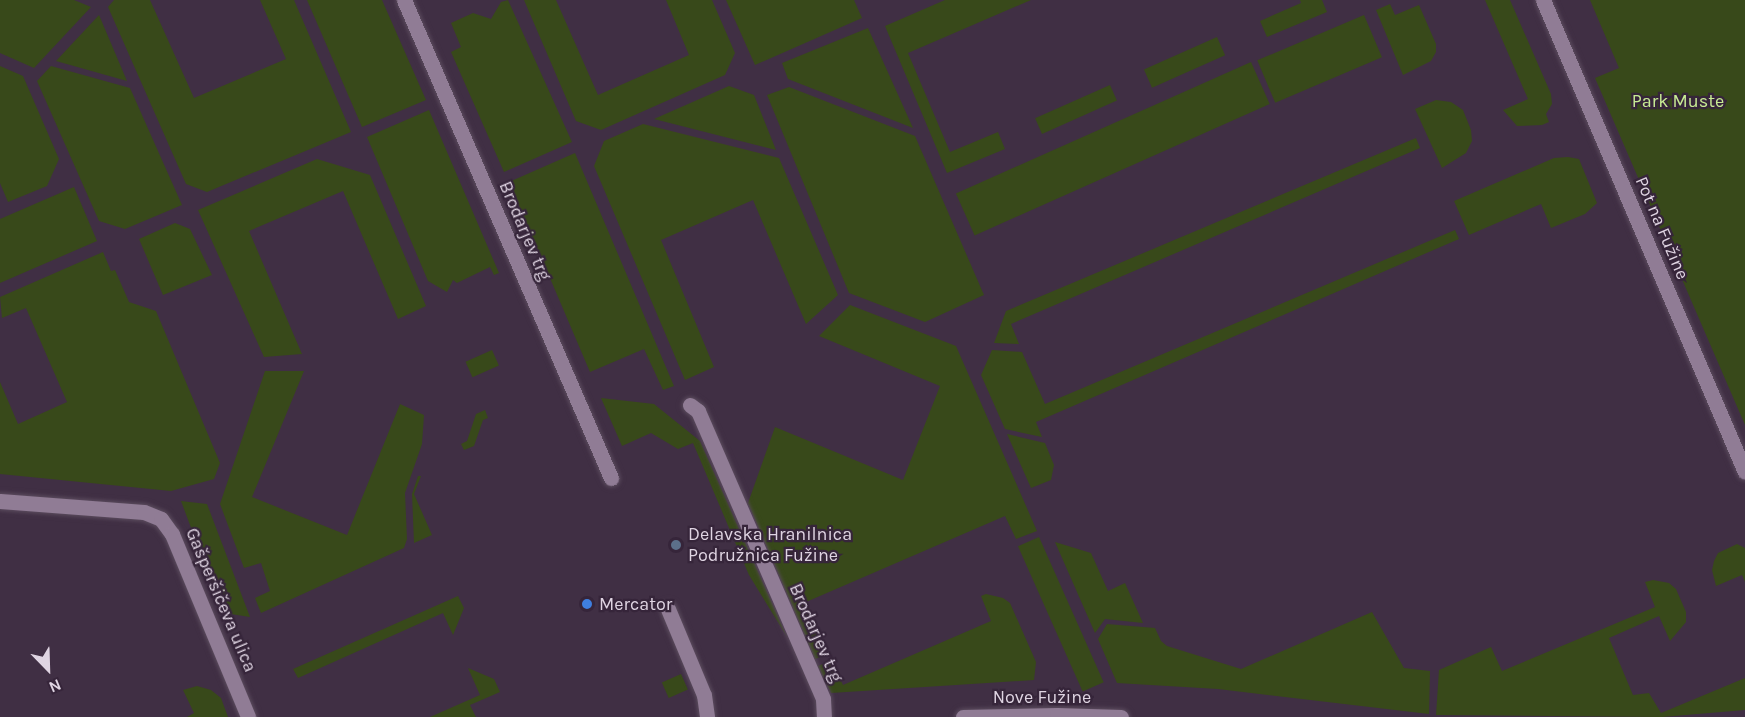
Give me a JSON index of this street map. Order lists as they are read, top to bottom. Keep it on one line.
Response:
{"streets":{"street":["Pot na Fužine","Brodarjev trg","Gašperšičeva ulica","Nove Fužine"]},"parks":["Park Muste"],"places":["Delavska Hranilnica Podružnica Fužine","Mercator"],"north":"bottom right"}
